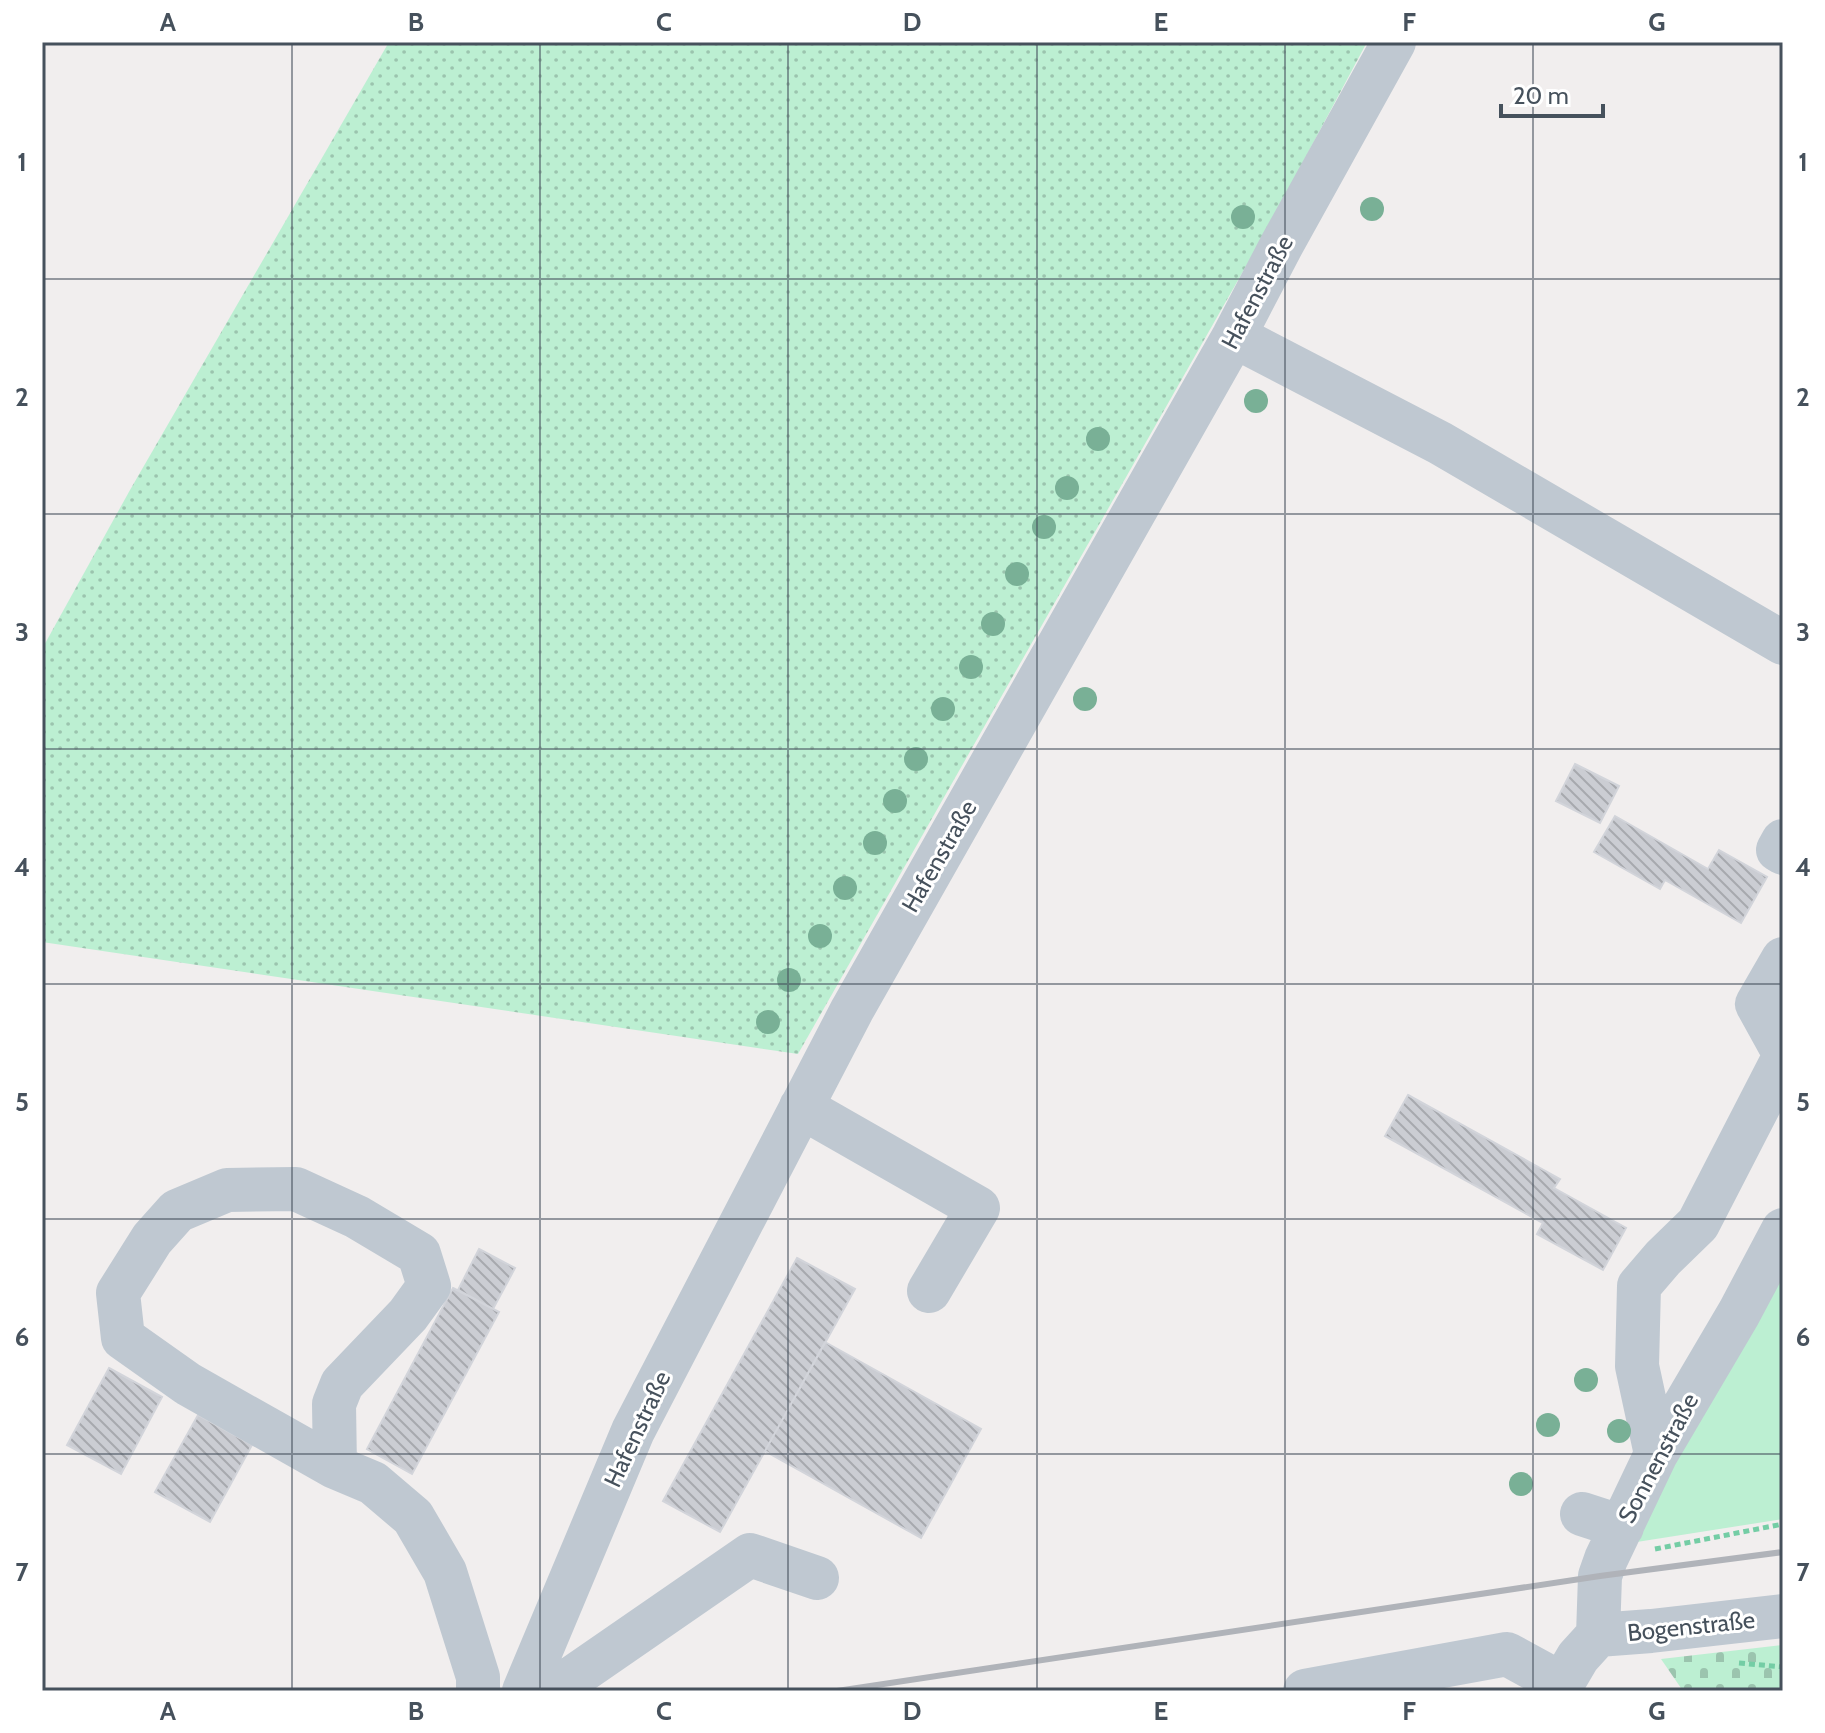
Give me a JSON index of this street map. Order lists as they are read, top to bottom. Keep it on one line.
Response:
{"streets":{"street":["Hafenstraße","Sonnenstraße","Bogenstraße"]},"crossings":[["Sonnenstraße","Bogenstraße"]],"scale_bar":"20 m","grid":{"columns":["A","B","C","D","E","F","G"],"rows":["1","2","3","4","5","6","7"]}}
